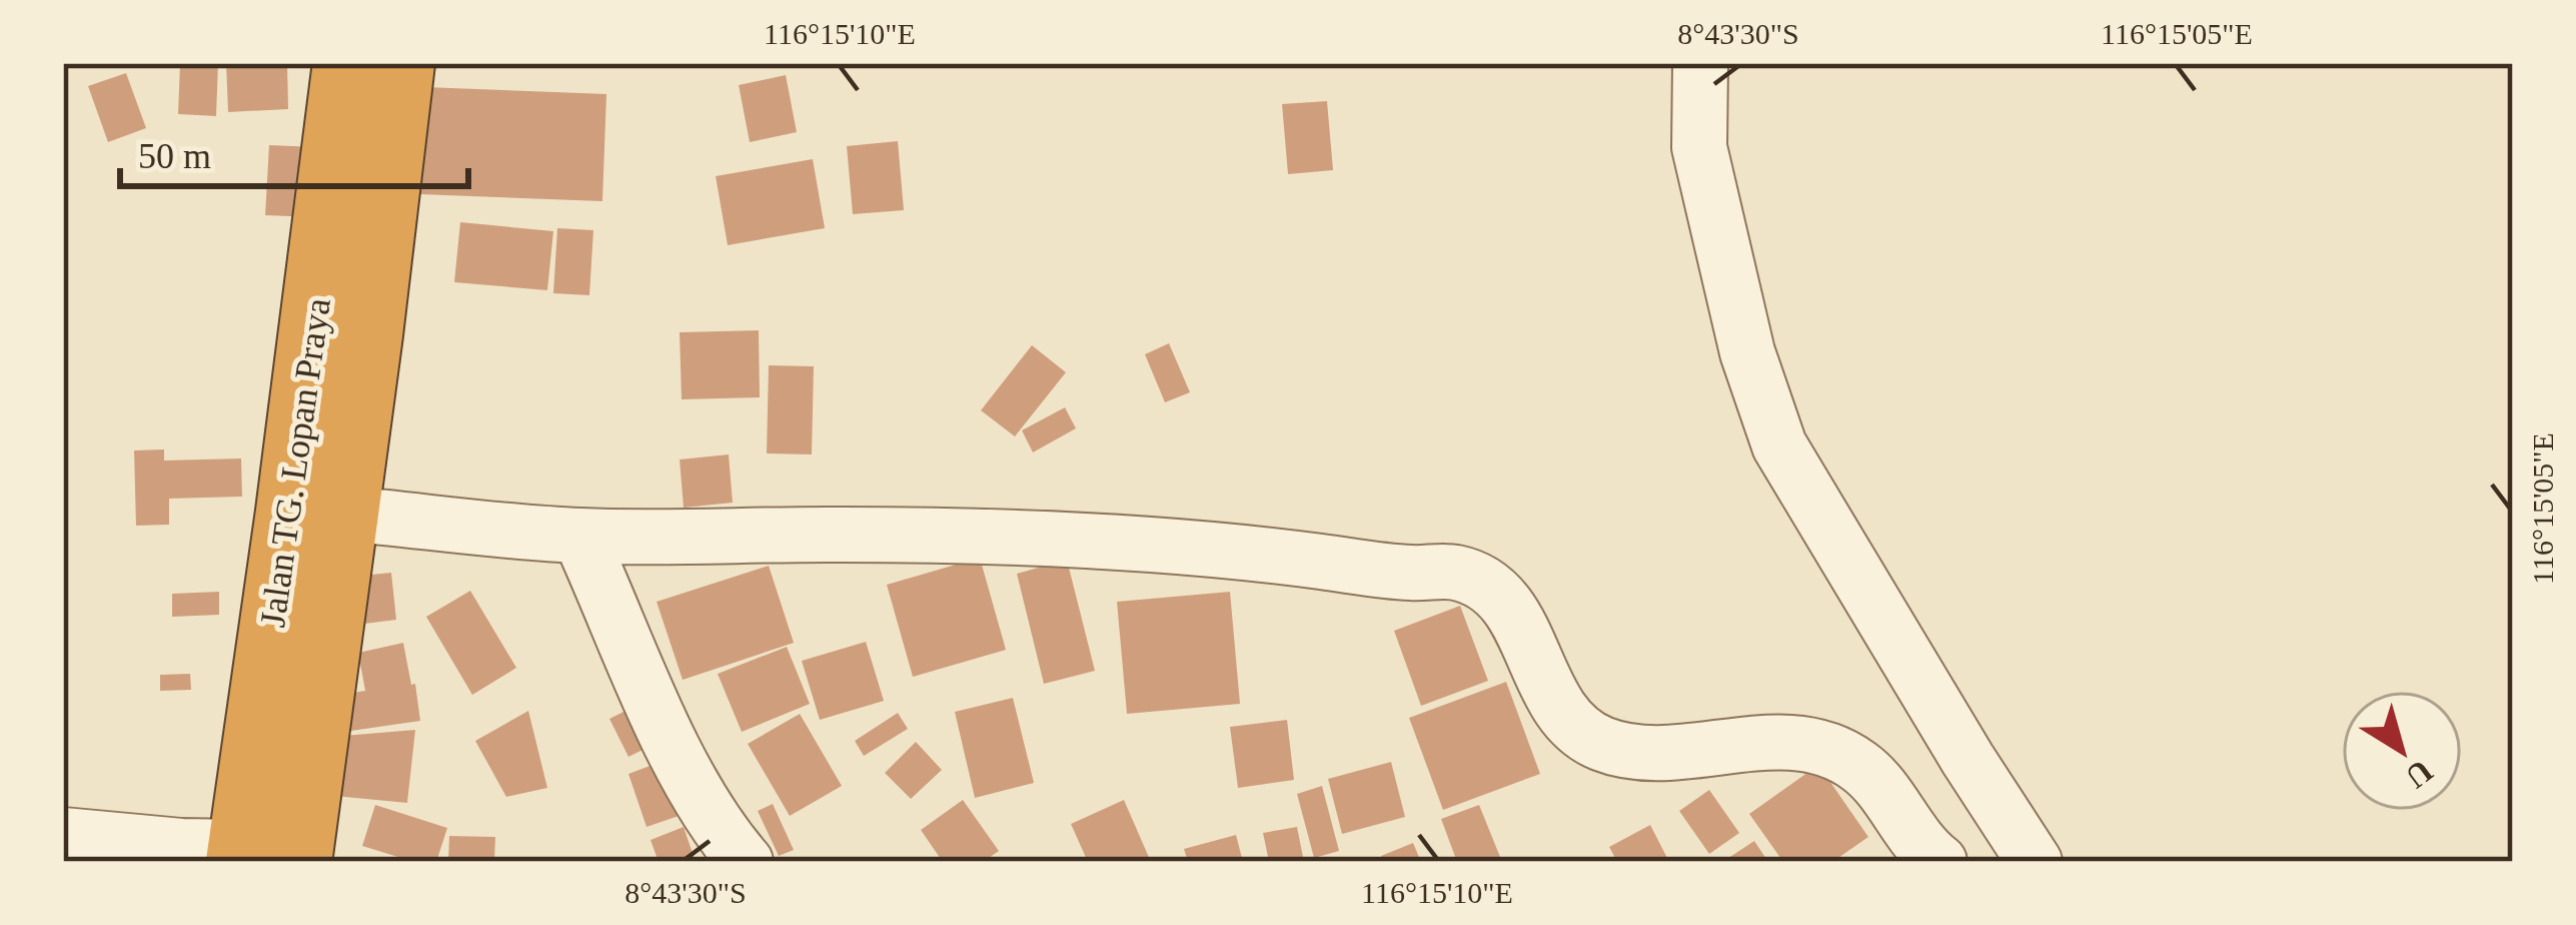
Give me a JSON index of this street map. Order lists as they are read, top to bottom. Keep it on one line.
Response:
{"streets":{"highway":["Jalan TG. Lopan Praya"]},"scale_bar":"50 m","north":"bottom right","coordinates":["116°15'10\"E","8°43'30\"S","116°15'05\"E"]}
